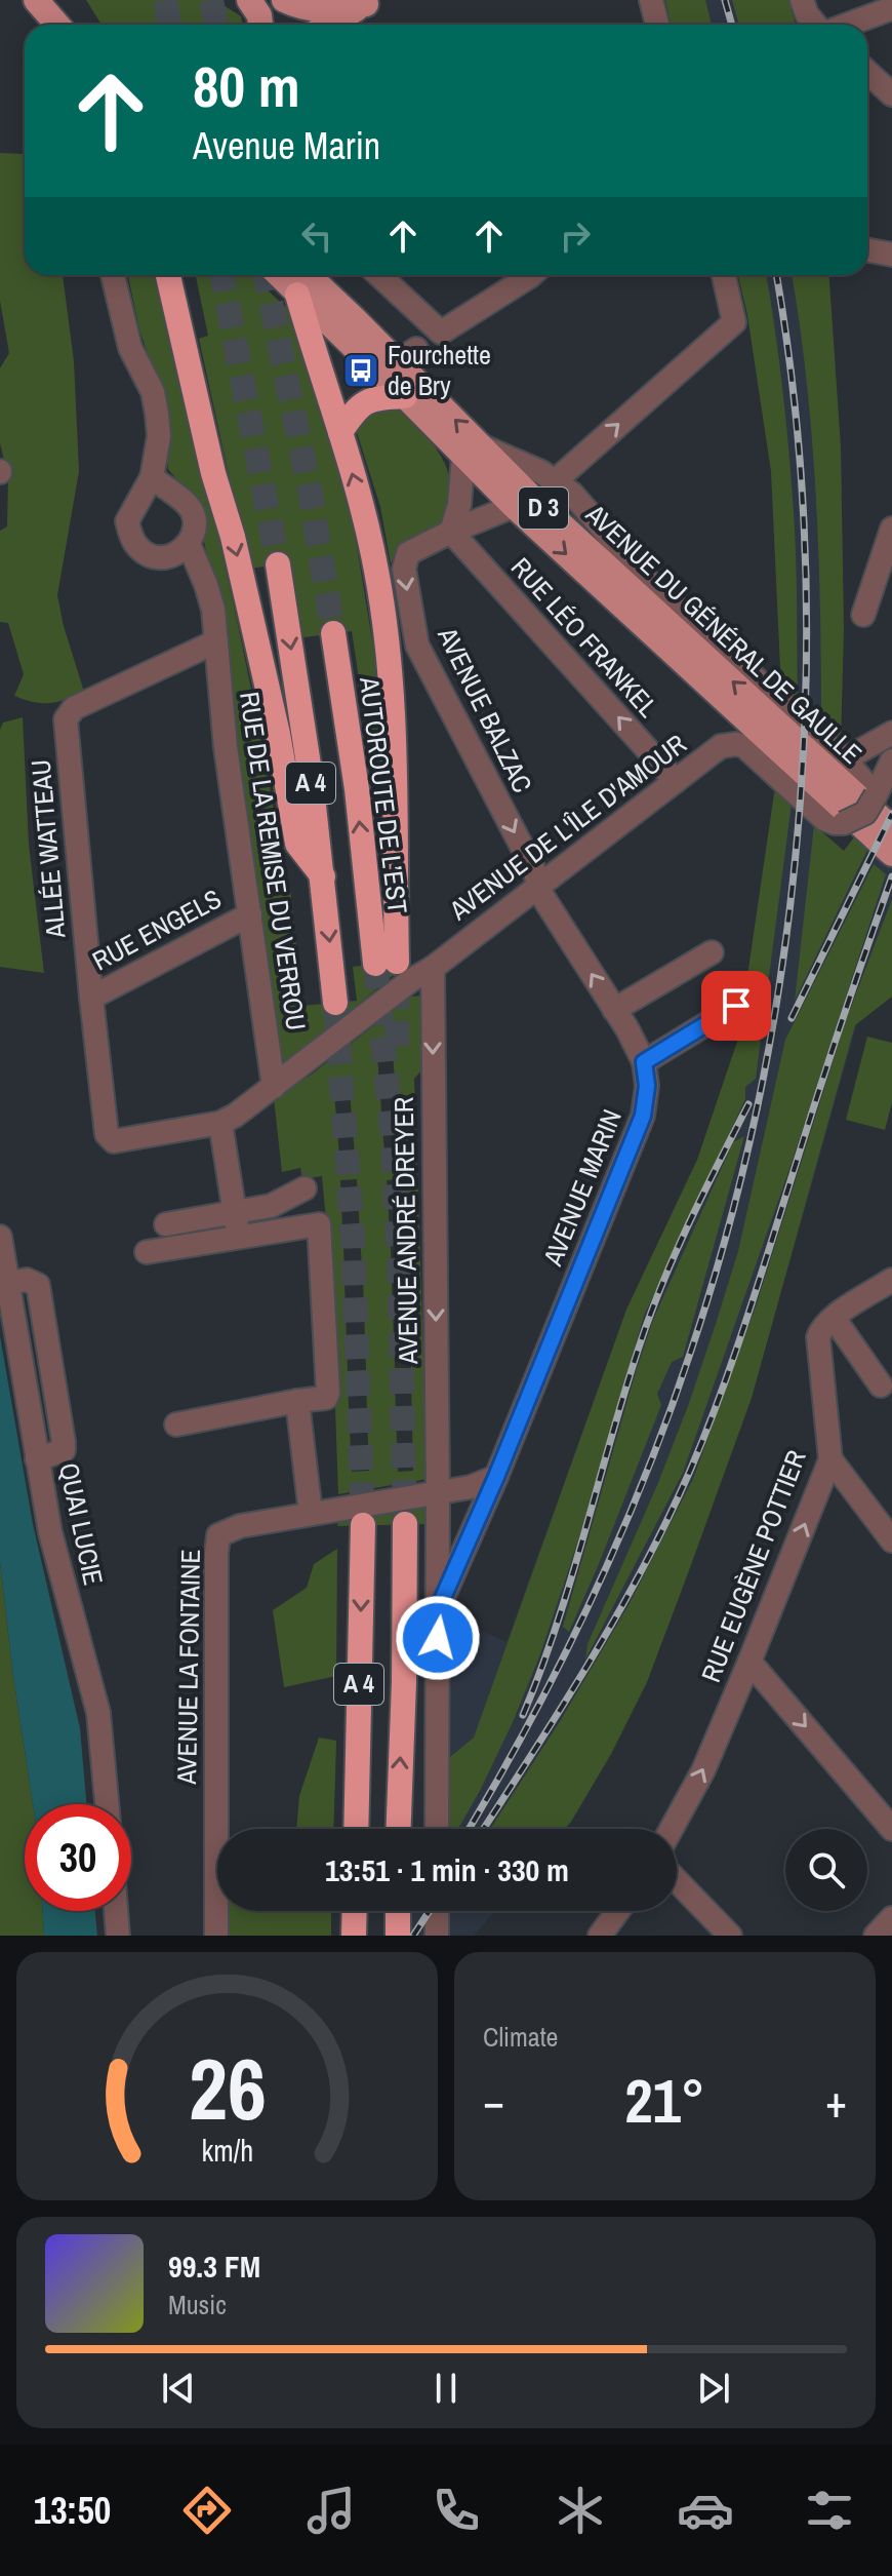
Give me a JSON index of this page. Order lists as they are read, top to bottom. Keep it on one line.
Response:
{"streets":{"highway":["A 4","AUTOROUTE DE L’EST"],"main road":["D 3","AVENUE DU GÉNÉRAL DE GAULLE"],"street":["RUE LÉO FRANKEL","AVENUE BALZAC","AVENUE DE L'ÎLE D'AMOUR","ALLÉE WATTEAU","RUE DE LA REMISE DU VERROU","RUE ENGELS","AVENUE MARIN","AVENUE ANDRÉ DREYER","QUAI LUCIE","RUE EUGÈNE POTTIER","AVENUE LA FONTAINE"]},"crossings":[["D 3","AVENUE DU GÉNÉRAL DE GAULLE"],["AVENUE DU GÉNÉRAL DE GAULLE","AVENUE DE L'ÎLE D'AMOUR"],["RUE LÉO FRANKEL","AVENUE BALZAC"],["RUE LÉO FRANKEL","AVENUE DE L'ÎLE D'AMOUR"],["AVENUE BALZAC","AVENUE DE L'ÎLE D'AMOUR"],["AVENUE BALZAC","AVENUE MARIN"],["AVENUE DE L'ÎLE D'AMOUR","ALLÉE WATTEAU"],["AVENUE DE L'ÎLE D'AMOUR","RUE DE LA REMISE DU VERROU"],["AVENUE DE L'ÎLE D'AMOUR","AVENUE MARIN"],["AVENUE DE L'ÎLE D'AMOUR","AVENUE ANDRÉ DREYER"],["ALLÉE WATTEAU","RUE DE LA REMISE DU VERROU"],["ALLÉE WATTEAU","RUE ENGELS"],["RUE DE LA REMISE DU VERROU","RUE ENGELS"],["AVENUE MARIN","AVENUE ANDRÉ DREYER"],["AVENUE MARIN","AVENUE LA FONTAINE"],["AVENUE ANDRÉ DREYER","AVENUE LA FONTAINE"]],"one_way":["RUE LÉO FRANKEL","AVENUE BALZAC","AVENUE ANDRÉ DREYER","RUE EUGÈNE POTTIER"],"places":{"bus stop":["Fourchette de Bry"]},"page":{"turn":["80 m","Avenue Marin"],"limit":"30","trip":"13:51 · 1 min · 330 m","tile":"Climate","heat":["−","21°","+"],"song":["99.3 FM","Music"],"tabs":"13:50","gauge":["26","km/h"]}}
